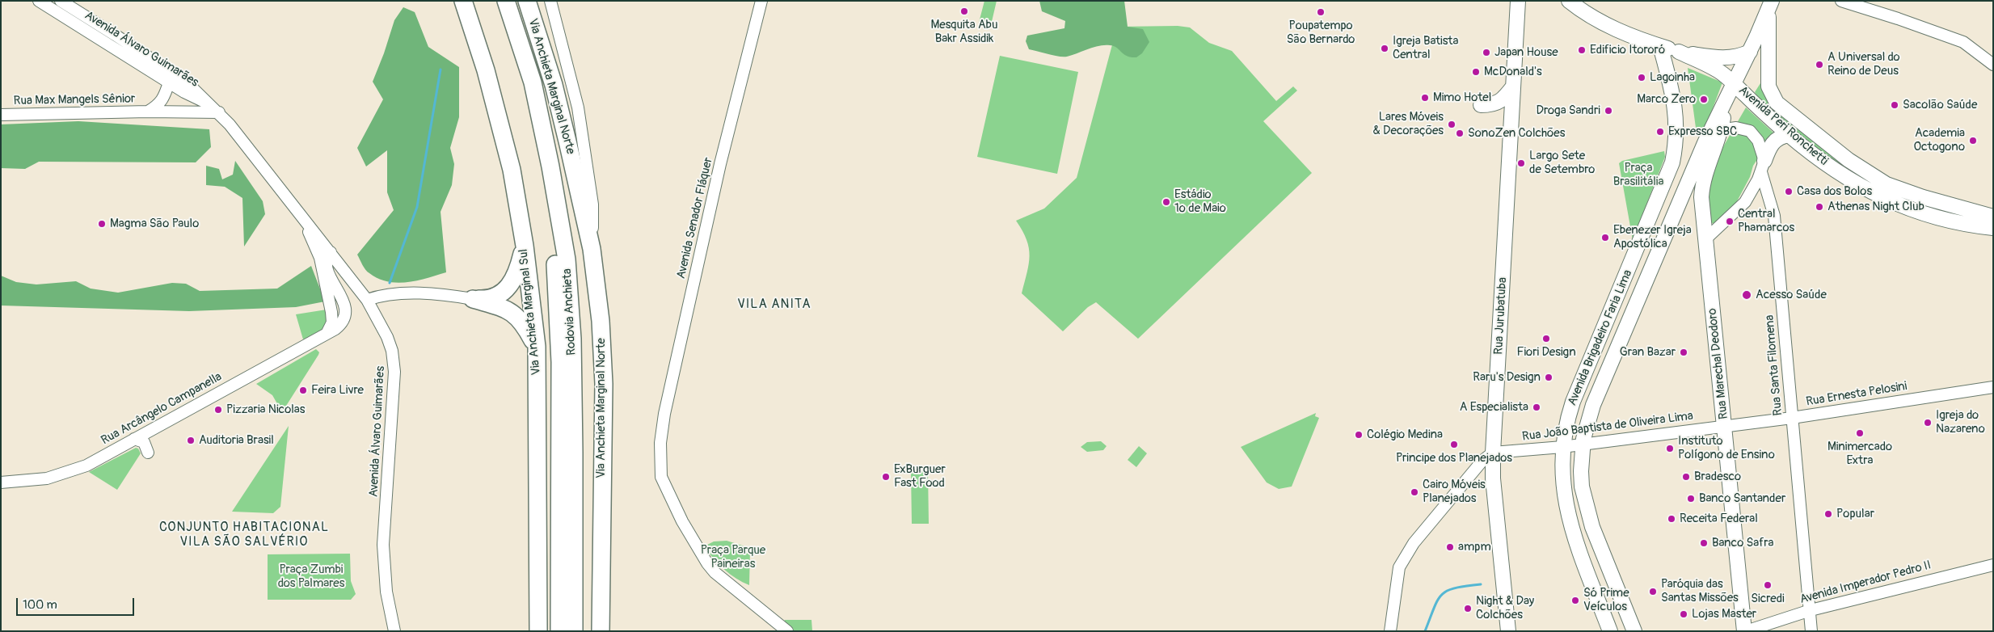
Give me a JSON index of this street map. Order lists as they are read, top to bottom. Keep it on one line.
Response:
{"streets":{"highway":["Via Anchieta Marginal Norte","Via Anchieta Marginal Sul","Rodovia Anchieta"],"main road":["Avenida Peri Ronchetti","Rua Jurubatuba","Avenida Brigadeiro Faria Lima","Rua Marechal Deodoro"],"street":["Avenida Álvaro Guimarães","Rua Max Mangels Sênior","Avenida Senador Fláquer","Rua Santa Filomena","Rua Ernesta Pelosini","Rua Arcângelo Campanella","Rua João Baptista de Oliveira Lima","Avenida Imperador Pedro II"]},"crossings":[["Avenida Álvaro Guimarães","Rua Max Mangels Sênior"],["Avenida Álvaro Guimarães","Rua Arcângelo Campanella"],["Avenida Peri Ronchetti","Rua Marechal Deodoro"],["Rua Jurubatuba","Rua João Baptista de Oliveira Lima"],["Avenida Brigadeiro Faria Lima","Rua Marechal Deodoro"],["Avenida Brigadeiro Faria Lima","Rua Santa Filomena"],["Avenida Brigadeiro Faria Lima","Rua João Baptista de Oliveira Lima"],["Rua Marechal Deodoro","Rua Santa Filomena"],["Rua Marechal Deodoro","Rua Ernesta Pelosini"],["Rua Marechal Deodoro","Rua João Baptista de Oliveira Lima"],["Rua Marechal Deodoro","Avenida Imperador Pedro II"],["Rua Santa Filomena","Rua Ernesta Pelosini"],["Rua Santa Filomena","Avenida Imperador Pedro II"],["Rua Ernesta Pelosini","Rua João Baptista de Oliveira Lima"]],"districts":["VILA ANITA","CONJUNTO HABITACIONAL VILA SÃO SALVÉRIO"],"parks":["Praça Brasilitália","Praça Parque Paineiras","Praça Zumbi dos Palmares"],"places":["Mesquita Abu Bakr Assidik","Poupatempo São Bernardo","Igreja Batista Central","Edificio Itororó","Japan House","A Universal do Reino de Deus","McDonald's","Lagoinha","Mimo Hotel","Marco Zero","Sacolão Saúde","Droga Sandri","Lares Móveis & Decorações","Expresso SBC","SonoZen Colchões","Academia Octogono","Largo Sete de Setembro","Casa dos Bolos","Estádio 1º de Maio","Athenas Night Club","Central Phamarcos","Magma São Paulo","Ebenezer Igreja Apostólica","Acesso Saúde","Fiori Design","Gran Bazar","Raru's Design","Feira Livre","A Especialista","Pizzaria Nicolas","Igreja do Nazareno","Minimercado Extra","Colégio Medina","Auditoria Brasil","Principe dos Planejados","Instituto Polígono de Ensino","ExBurguer Fast Food","Bradesco","Cairo Móveis Planejados","Banco Santander","Popular","Receita Federal","Banco Safra","ampm","Sicredi","Paróquia das Santas Missões","Só Prime Veículos","Night & Day Colchões","Lojas Master"],"scale_bar":"100 m"}
